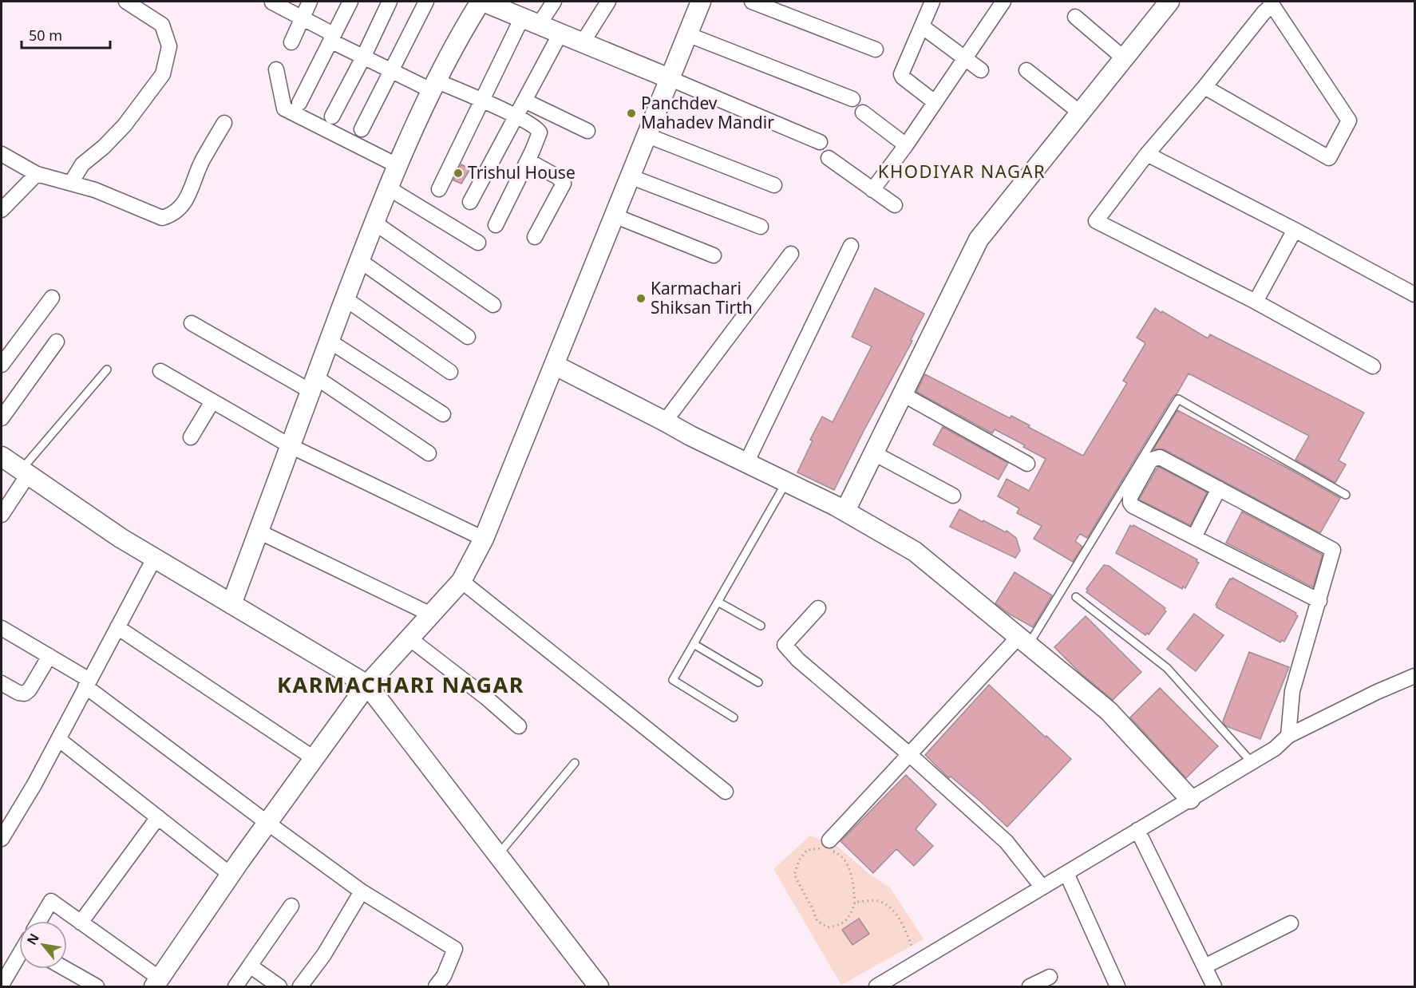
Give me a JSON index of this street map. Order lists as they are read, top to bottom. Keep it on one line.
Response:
{"districts":["KHODIYAR NAGAR","KARMACHARI NAGAR"],"places":["Panchdev Mahadev Mandir","Trishul House","Karmachari Shiksan Tirth"],"scale_bar":"50 m","north":"top left"}
